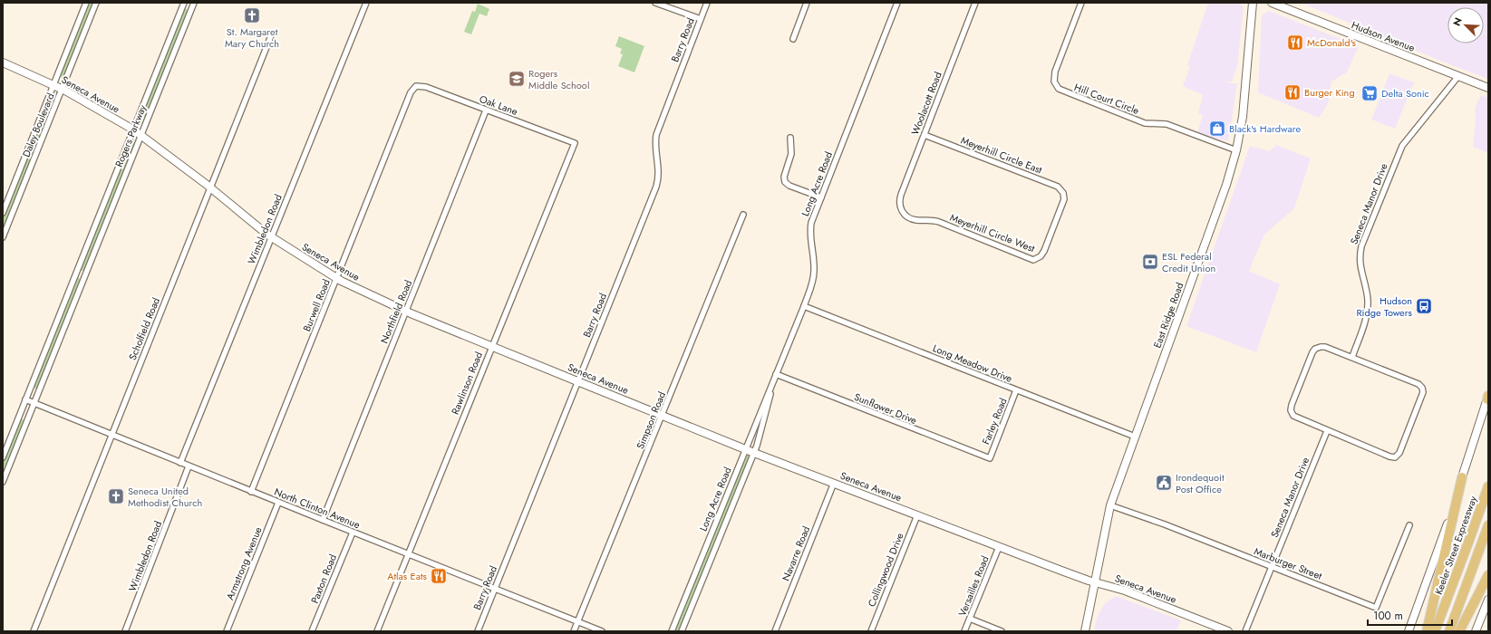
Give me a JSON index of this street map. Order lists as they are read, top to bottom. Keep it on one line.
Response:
{"streets":{"highway":["Keeler Street Expressway"],"main road":["Hudson Avenue","Seneca Avenue","East Ridge Road"],"street":["Barry Road","Hill Court Circle","Woolacott Road","Oak Lane","Daley Boulevard","Rogers Parkway","Meyerhill Circle East","Long Acre Road","Seneca Manor Drive","Wimbledon Road","Meyerhill Circle West","Burwell Road","Northfield Road","Scholfield Road","Long Meadow Drive","Rawlinson Road","Sunflower Drive","Simpson Road","Farley Road","North Clinton Avenue","Navarre Road","Armstrong Avenue","Marburger Street","Collingwood Drive","Paxton Road","Versailles Road"]},"crossings":[["Hudson Avenue","Seneca Manor Drive"],["Barry Road","Seneca Avenue"],["Barry Road","North Clinton Avenue"],["Seneca Avenue","Daley Boulevard"],["Seneca Avenue","Rogers Parkway"],["Seneca Avenue","Long Acre Road"],["Seneca Avenue","Wimbledon Road"],["Seneca Avenue","Burwell Road"],["Seneca Avenue","Northfield Road"],["Seneca Avenue","East Ridge Road"],["Seneca Avenue","Scholfield Road"],["Seneca Avenue","Rawlinson Road"],["Seneca Avenue","Simpson Road"],["Seneca Avenue","Navarre Road"],["Seneca Avenue","Collingwood Drive"],["Seneca Avenue","Versailles Road"],["Hill Court Circle","East Ridge Road"],["Woolacott Road","Meyerhill Circle East"],["Woolacott Road","Meyerhill Circle West"],["Oak Lane","Burwell Road"],["Oak Lane","Northfield Road"],["Oak Lane","Rawlinson Road"],["Rogers Parkway","North Clinton Avenue"],["Meyerhill Circle East","Meyerhill Circle West"],["Long Acre Road","Long Meadow Drive"],["Long Acre Road","Sunflower Drive"],["Seneca Manor Drive","Marburger Street"],["Wimbledon Road","North Clinton Avenue"],["Burwell Road","North Clinton Avenue"],["Northfield Road","North Clinton Avenue"],["East Ridge Road","Long Meadow Drive"],["East Ridge Road","Marburger Street"],["Scholfield Road","North Clinton Avenue"],["Long Meadow Drive","Farley Road"],["Rawlinson Road","North Clinton Avenue"],["Sunflower Drive","Farley Road"],["Simpson Road","North Clinton Avenue"],["North Clinton Avenue","Armstrong Avenue"],["North Clinton Avenue","Paxton Road"]],"places":{"church":["St. Margaret Mary Church","Seneca United Methodist Church"],"restaurant":["McDonald's","Burger King","Atlas Eats"],"school or university":["Rogers Middle School"],"supermarket":["Delta Sonic"],"shop":["Black's Hardware"],"bank":["ESL Federal Credit Union"],"bus stop":["Hudson Ridge Towers"],"public building":["Irondequoit Post Office"]},"scale_bar":"100 m","north":"top left"}
